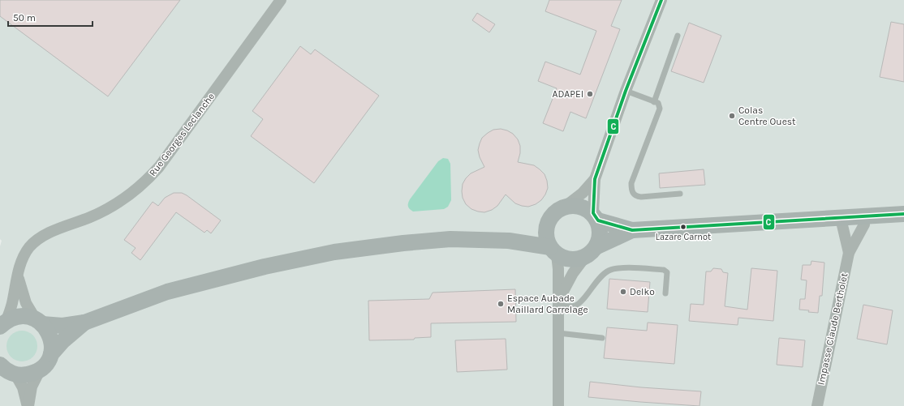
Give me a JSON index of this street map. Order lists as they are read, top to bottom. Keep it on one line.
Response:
{"streets":{"street":["Rue Georges Leclanche","Impasse Claude Bertholet"]},"places":["ADAPEI","Colas Centre Ouest","Lazare Carnot","Delko","Espace Aubade Maillard Carrelage"],"lines":["transit line C"],"scale_bar":"50 m"}
